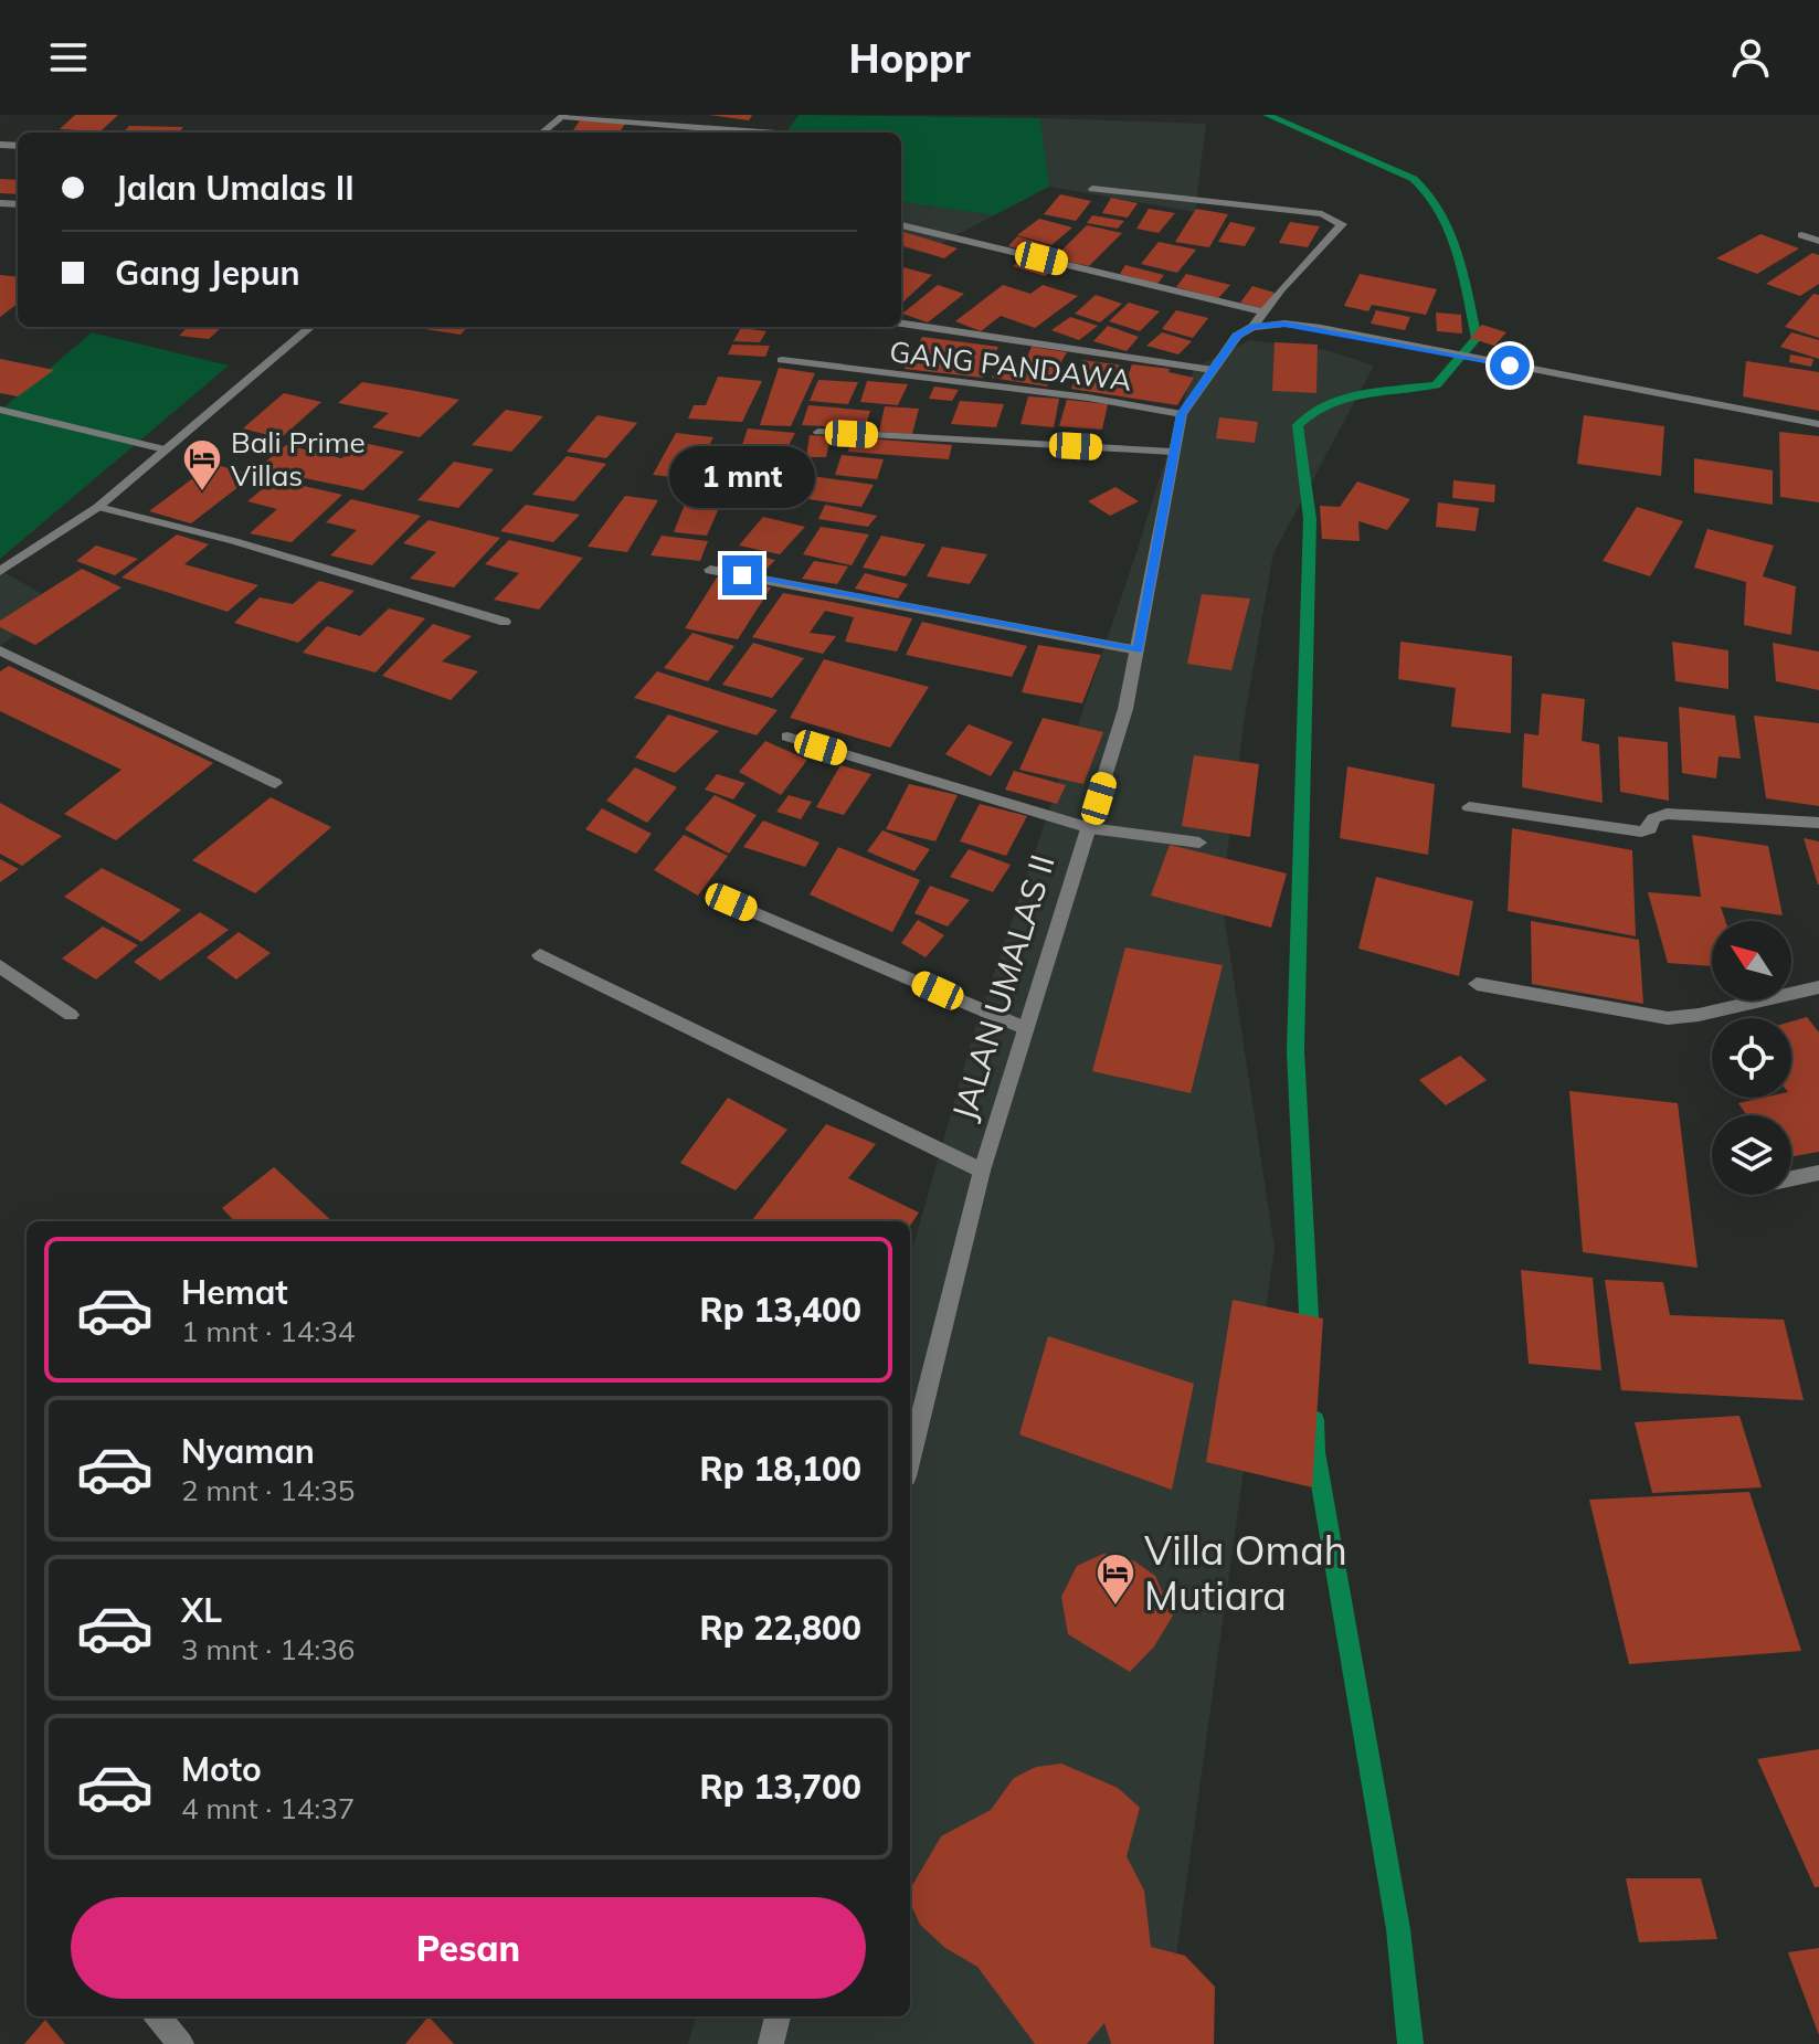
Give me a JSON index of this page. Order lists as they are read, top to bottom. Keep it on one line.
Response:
{"streets":{"street":["GANG PANDAWA","JALAN UMALAS II"]},"crossings":[["GANG PANDAWA","JALAN UMALAS II"]],"places":{"hotel":["Bali Prime Villas","Villa Omah Mutiara"]},"north":"top left","page":{"header":"Hoppr","banner":["Jalan Umalas II","Gang Jepun"],"bubble":"1 mnt","list":[{"name":"Hemat","note":"1 mnt · 14:34","value":"Rp 13,400"},{"name":"Nyaman","note":"2 mnt · 14:35","value":"Rp 18,100"},{"name":"XL","note":"3 mnt · 14:36","value":"Rp 22,800"},{"name":"Moto","note":"4 mnt · 14:37","value":"Rp 13,700"}],"buttons":"Pesan"}}
